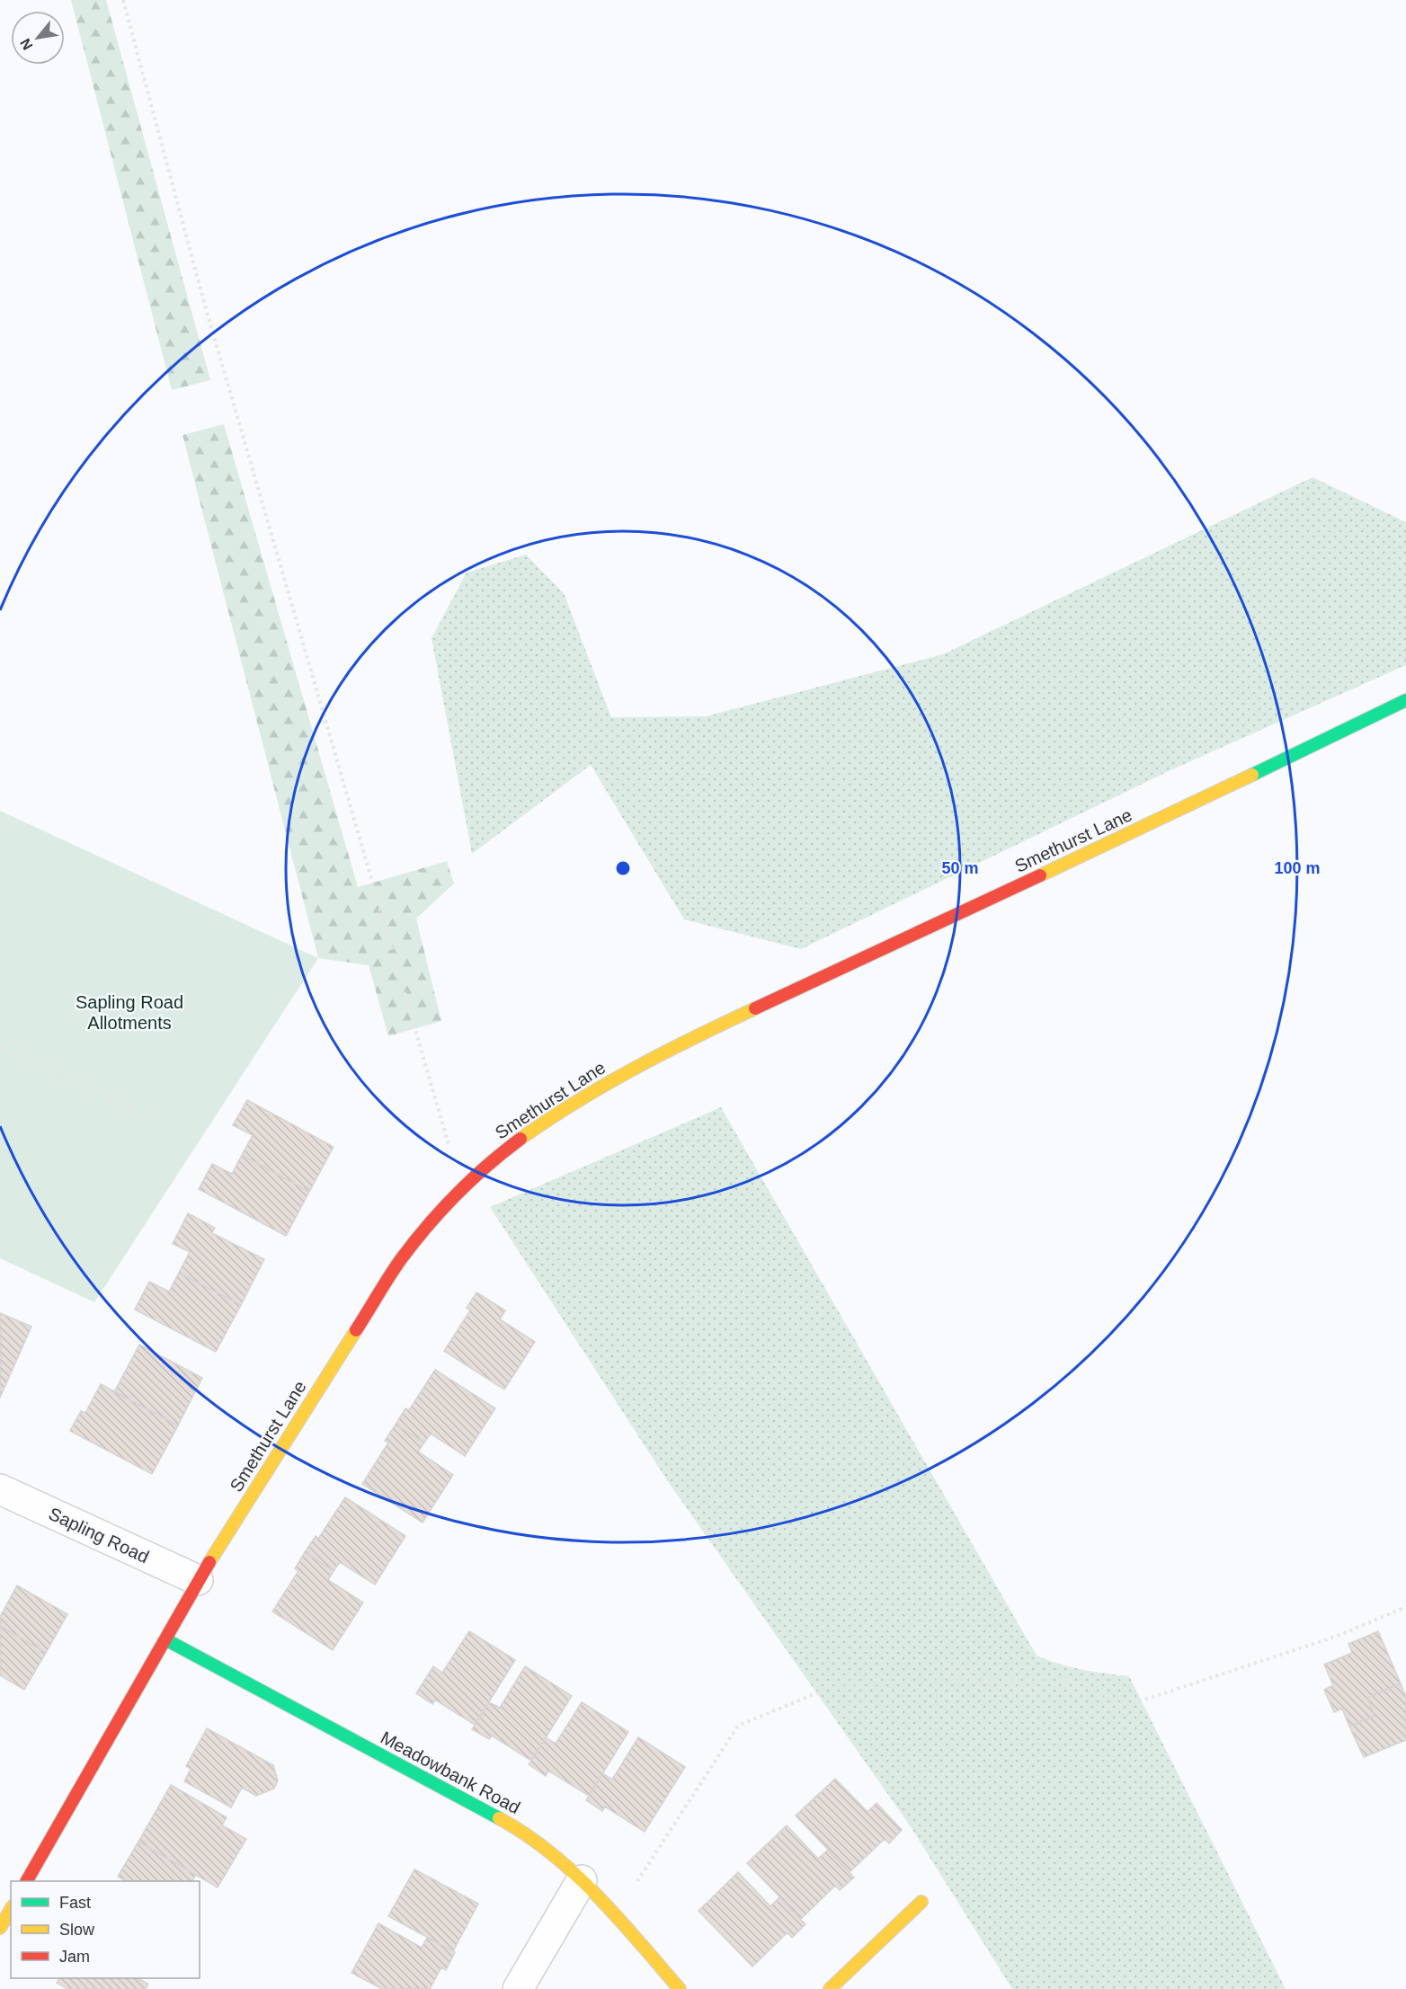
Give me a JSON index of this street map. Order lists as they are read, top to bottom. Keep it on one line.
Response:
{"streets":{"street":["Smethurst Lane","Sapling Road","Meadowbank Road"]},"crossings":[["Smethurst Lane","Sapling Road"],["Smethurst Lane","Meadowbank Road"]],"parks":["Sapling Road Allotments"],"legend":["Fast","Slow","Jam"],"north":"bottom left","rings":["50 m","100 m"]}
